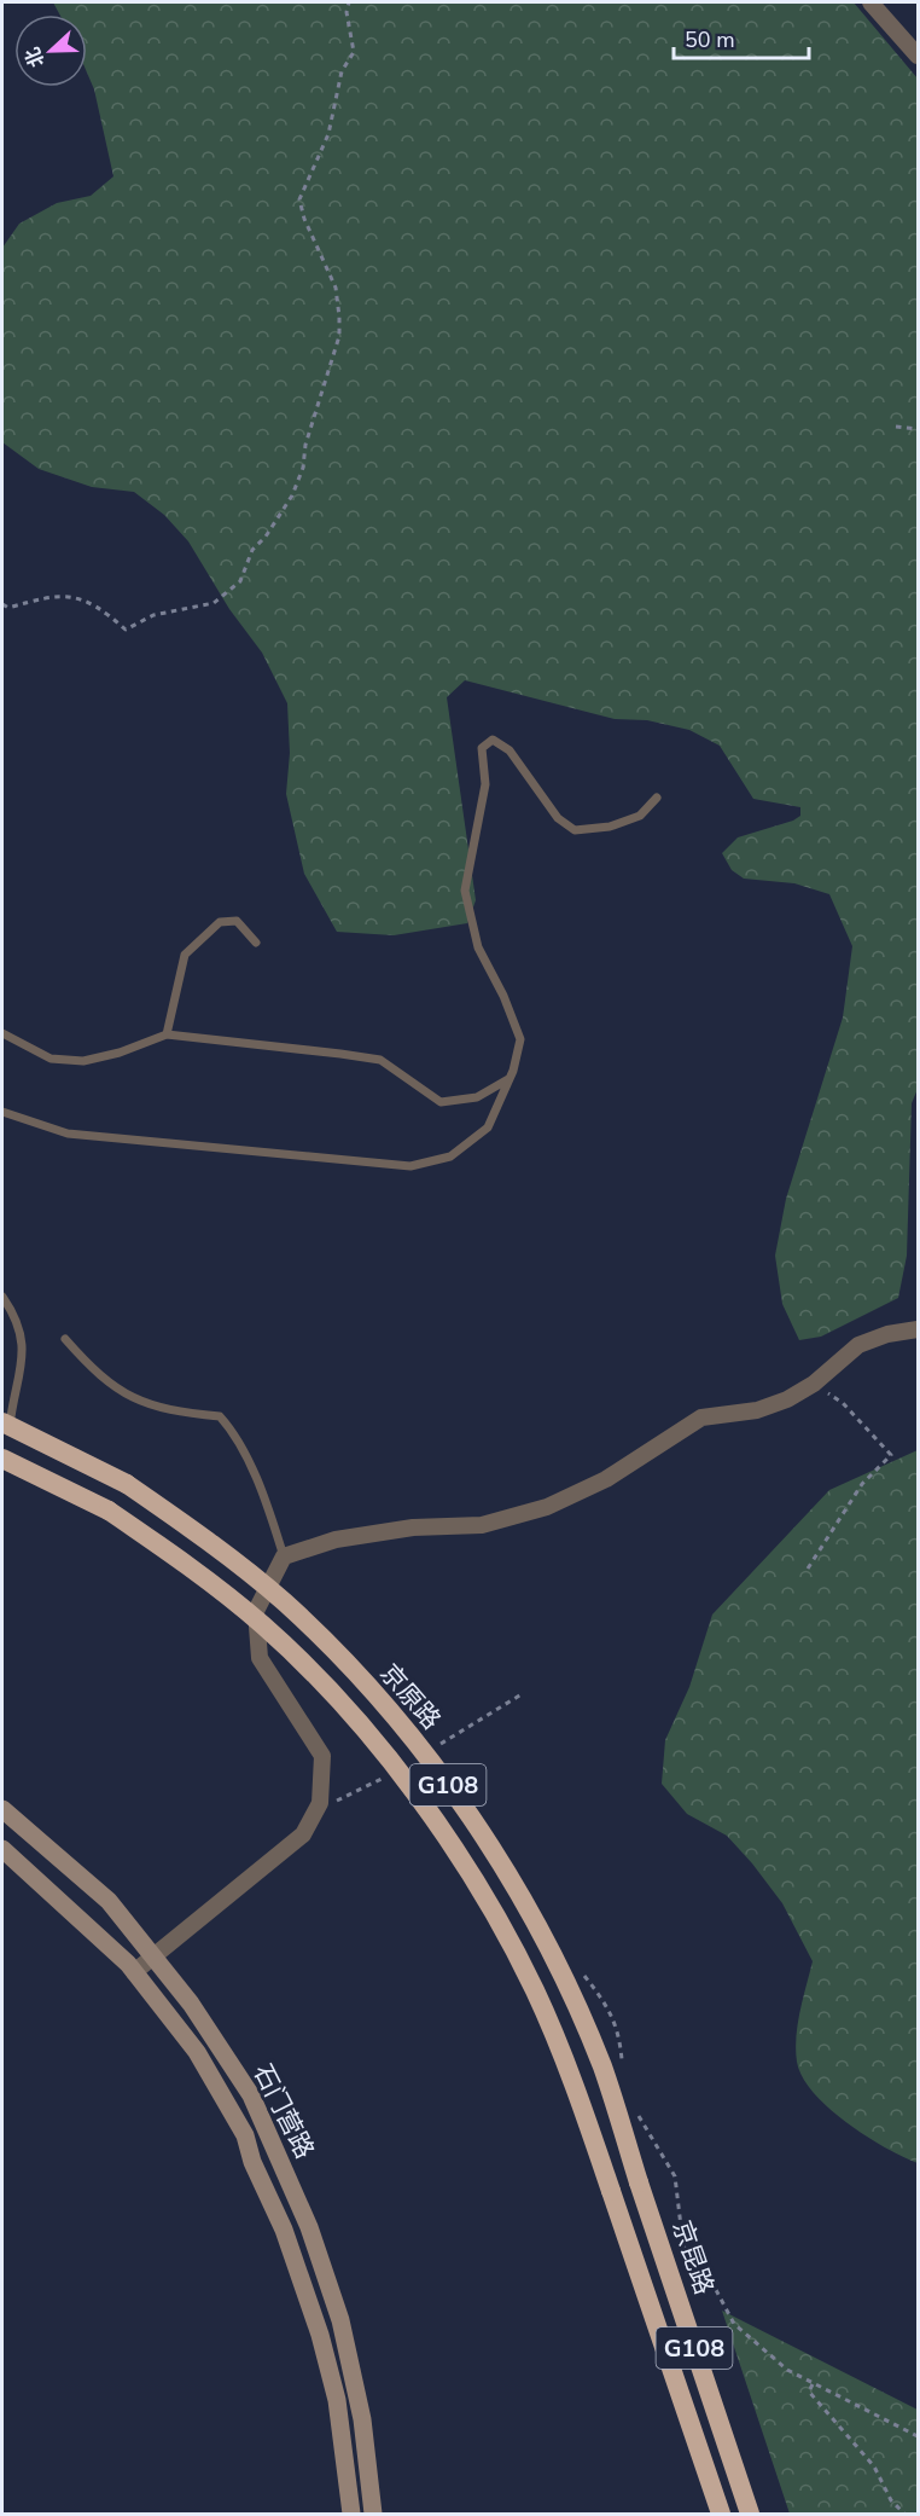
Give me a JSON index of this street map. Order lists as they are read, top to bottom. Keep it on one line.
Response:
{"streets":{"highway":["京原路","G108","京昆路"],"main road":["石门营路"]},"crossings":[["京原路","京昆路"]],"scale_bar":"50 m","north":"left"}
